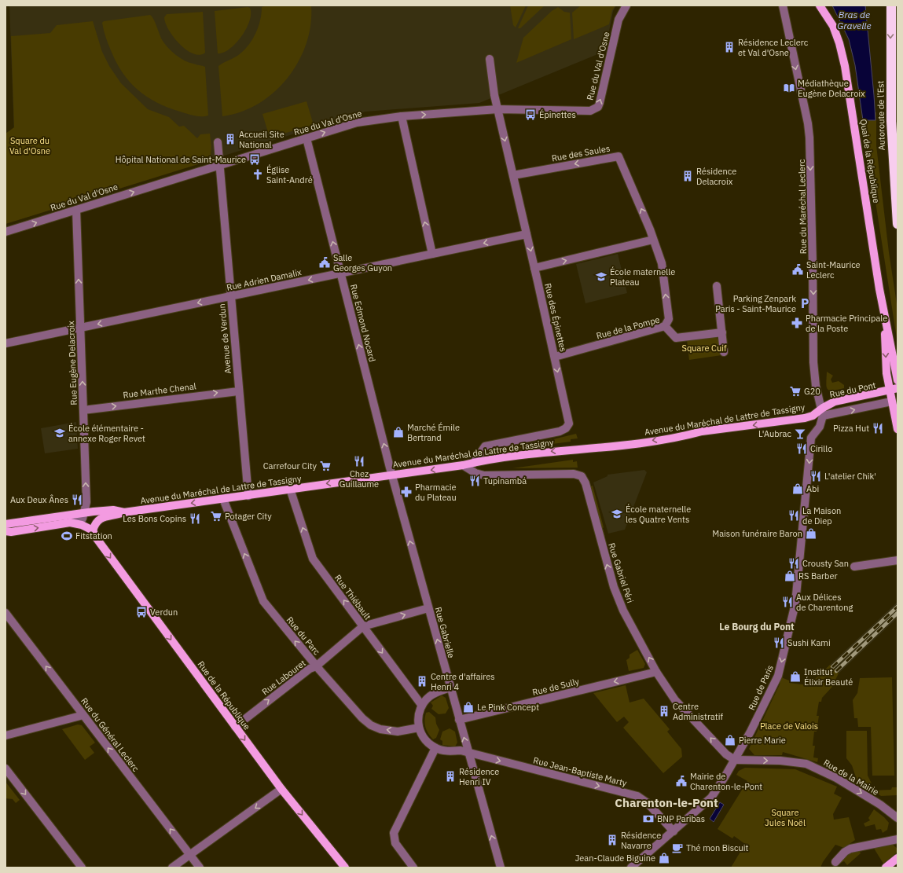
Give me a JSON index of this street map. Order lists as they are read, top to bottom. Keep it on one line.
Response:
{"streets":{"highway":["Autoroute de l’Est"],"main road":["Quai de la République","Rue du Pont","Avenue du Maréchal de Lattre de Tassigny","Rue de la République"],"street":["Rue du Val d'Osne","Rue des Saules","Rue du Maréchal Leclerc","Rue Adrien Damalix","Rue des Épinettes","Rue Edmond Nocard","Rue de la Pompe","Avenue de Verdun","Rue Eugène Delacroix","Rue Marthe Chenal","Rue Gabriel Péri","Rue Thiébault","Rue Gabrielle","Rue du Parc","Rue Labouret","Rue de Sully","Rue de Paris","Rue du Général Leclerc","Rue Jean-Baptiste Marty","Rue de la Mairie"]},"crossings":[["Rue du Val d'Osne","Rue des Épinettes"],["Rue du Val d'Osne","Rue Edmond Nocard"],["Rue du Val d'Osne","Avenue de Verdun"],["Rue du Val d'Osne","Rue Eugène Delacroix"],["Rue des Saules","Rue des Épinettes"],["Quai de la République","Rue du Pont"],["Rue du Maréchal Leclerc","Rue du Pont"],["Rue du Maréchal Leclerc","Avenue du Maréchal de Lattre de Tassigny"],["Rue du Maréchal Leclerc","Rue de Paris"],["Rue Adrien Damalix","Rue des Épinettes"],["Rue Adrien Damalix","Rue Edmond Nocard"],["Rue Adrien Damalix","Avenue de Verdun"],["Rue Adrien Damalix","Rue Eugène Delacroix"],["Rue des Épinettes","Rue de la Pompe"],["Rue des Épinettes","Avenue du Maréchal de Lattre de Tassigny"],["Rue Edmond Nocard","Avenue du Maréchal de Lattre de Tassigny"],["Rue Edmond Nocard","Rue Gabrielle"],["Avenue de Verdun","Rue Marthe Chenal"],["Avenue de Verdun","Avenue du Maréchal de Lattre de Tassigny"],["Rue Eugène Delacroix","Rue Marthe Chenal"],["Rue Eugène Delacroix","Avenue du Maréchal de Lattre de Tassigny"],["Rue du Pont","Avenue du Maréchal de Lattre de Tassigny"],["Rue du Pont","Rue de Paris"],["Avenue du Maréchal de Lattre de Tassigny","Rue Gabriel Péri"],["Avenue du Maréchal de Lattre de Tassigny","Rue Thiébault"],["Avenue du Maréchal de Lattre de Tassigny","Rue Gabrielle"],["Avenue du Maréchal de Lattre de Tassigny","Rue du Parc"],["Avenue du Maréchal de Lattre de Tassigny","Rue de Paris"],["Avenue du Maréchal de Lattre de Tassigny","Rue de la République"],["Rue Gabriel Péri","Rue de Sully"],["Rue Gabriel Péri","Rue de Paris"],["Rue Gabriel Péri","Rue de la Mairie"],["Rue Thiébault","Rue Labouret"],["Rue Gabrielle","Rue Labouret"],["Rue Gabrielle","Rue de Sully"],["Rue Gabrielle","Rue Jean-Baptiste Marty"],["Rue du Parc","Rue Labouret"],["Rue Labouret","Rue de la République"],["Rue de Paris","Rue Jean-Baptiste Marty"],["Rue de Paris","Rue de la Mairie"]],"one_way":["Rue du Val d'Osne","Autoroute de l’Est","Rue du Maréchal Leclerc","Rue Adrien Damalix","Rue Edmond Nocard","Rue Eugène Delacroix","Rue Marthe Chenal","Avenue du Maréchal de Lattre de Tassigny","Rue Gabriel Péri","Rue Gabrielle","Rue du Parc","Rue Labouret","Rue de Sully","Rue de Paris","Rue de la République","Rue du Général Leclerc","Rue Jean-Baptiste Marty","Rue de la Mairie"],"districts":["Le Bourg du Pont","Charenton-le-Pont"],"water":["Bras de Gravelle"],"parks":["Square du Val d'Osne","Square Cuif","Place de Valois","Square Jules Noël"],"places":{"building":["Résidence Leclerc et Val d'Osne","Accueil Site National","Résidence Delacroix","Centre d'affaires Henri 4","Centre Administratif","Résidence Henri IV","Résidence Navarre"],"library":["Médiathèque Eugène Delacroix"],"bus stop":["Épinettes","Hôpital National de Saint-Maurice","Verdun"],"church":["Église Saint-André"],"public building":["Salle Georges Guyon","Saint-Maurice Leclerc","Mairie de Charenton-le-Pont"],"school or university":["École maternelle Plateau","École élémentaire - annexe Roger Revet","École maternelle les Quatre Vents"],"parking":["Parking Zenpark Paris - Saint-Maurice"],"pharmacy":["Pharmacie Principale de la Poste","Pharmacie du Plateau"],"supermarket":["G20","Carrefour City","Potager City"],"restaurant":["Pizza Hut","Cirillo","Chez Guillaume","L'atelier Chik'","Tupinambá","Aux Deux Ânes","La Maison de Diep","Les Bons Copins","Crousty San","Aux Délices de Charentong","Sushi Kami"],"shop":["Marché Émile Bertrand","Abi","Maison funéraire Baron","RS Barber","Institut Élixir Beauté","Le Pink Concept","Pierre Marie","Jean-Claude Biguine"],"bar":["L'Aubrac"],"sports":["Fitstation"],"bank":["BNP Paribas"],"cafe":["Thé mon Biscuit"]}}
